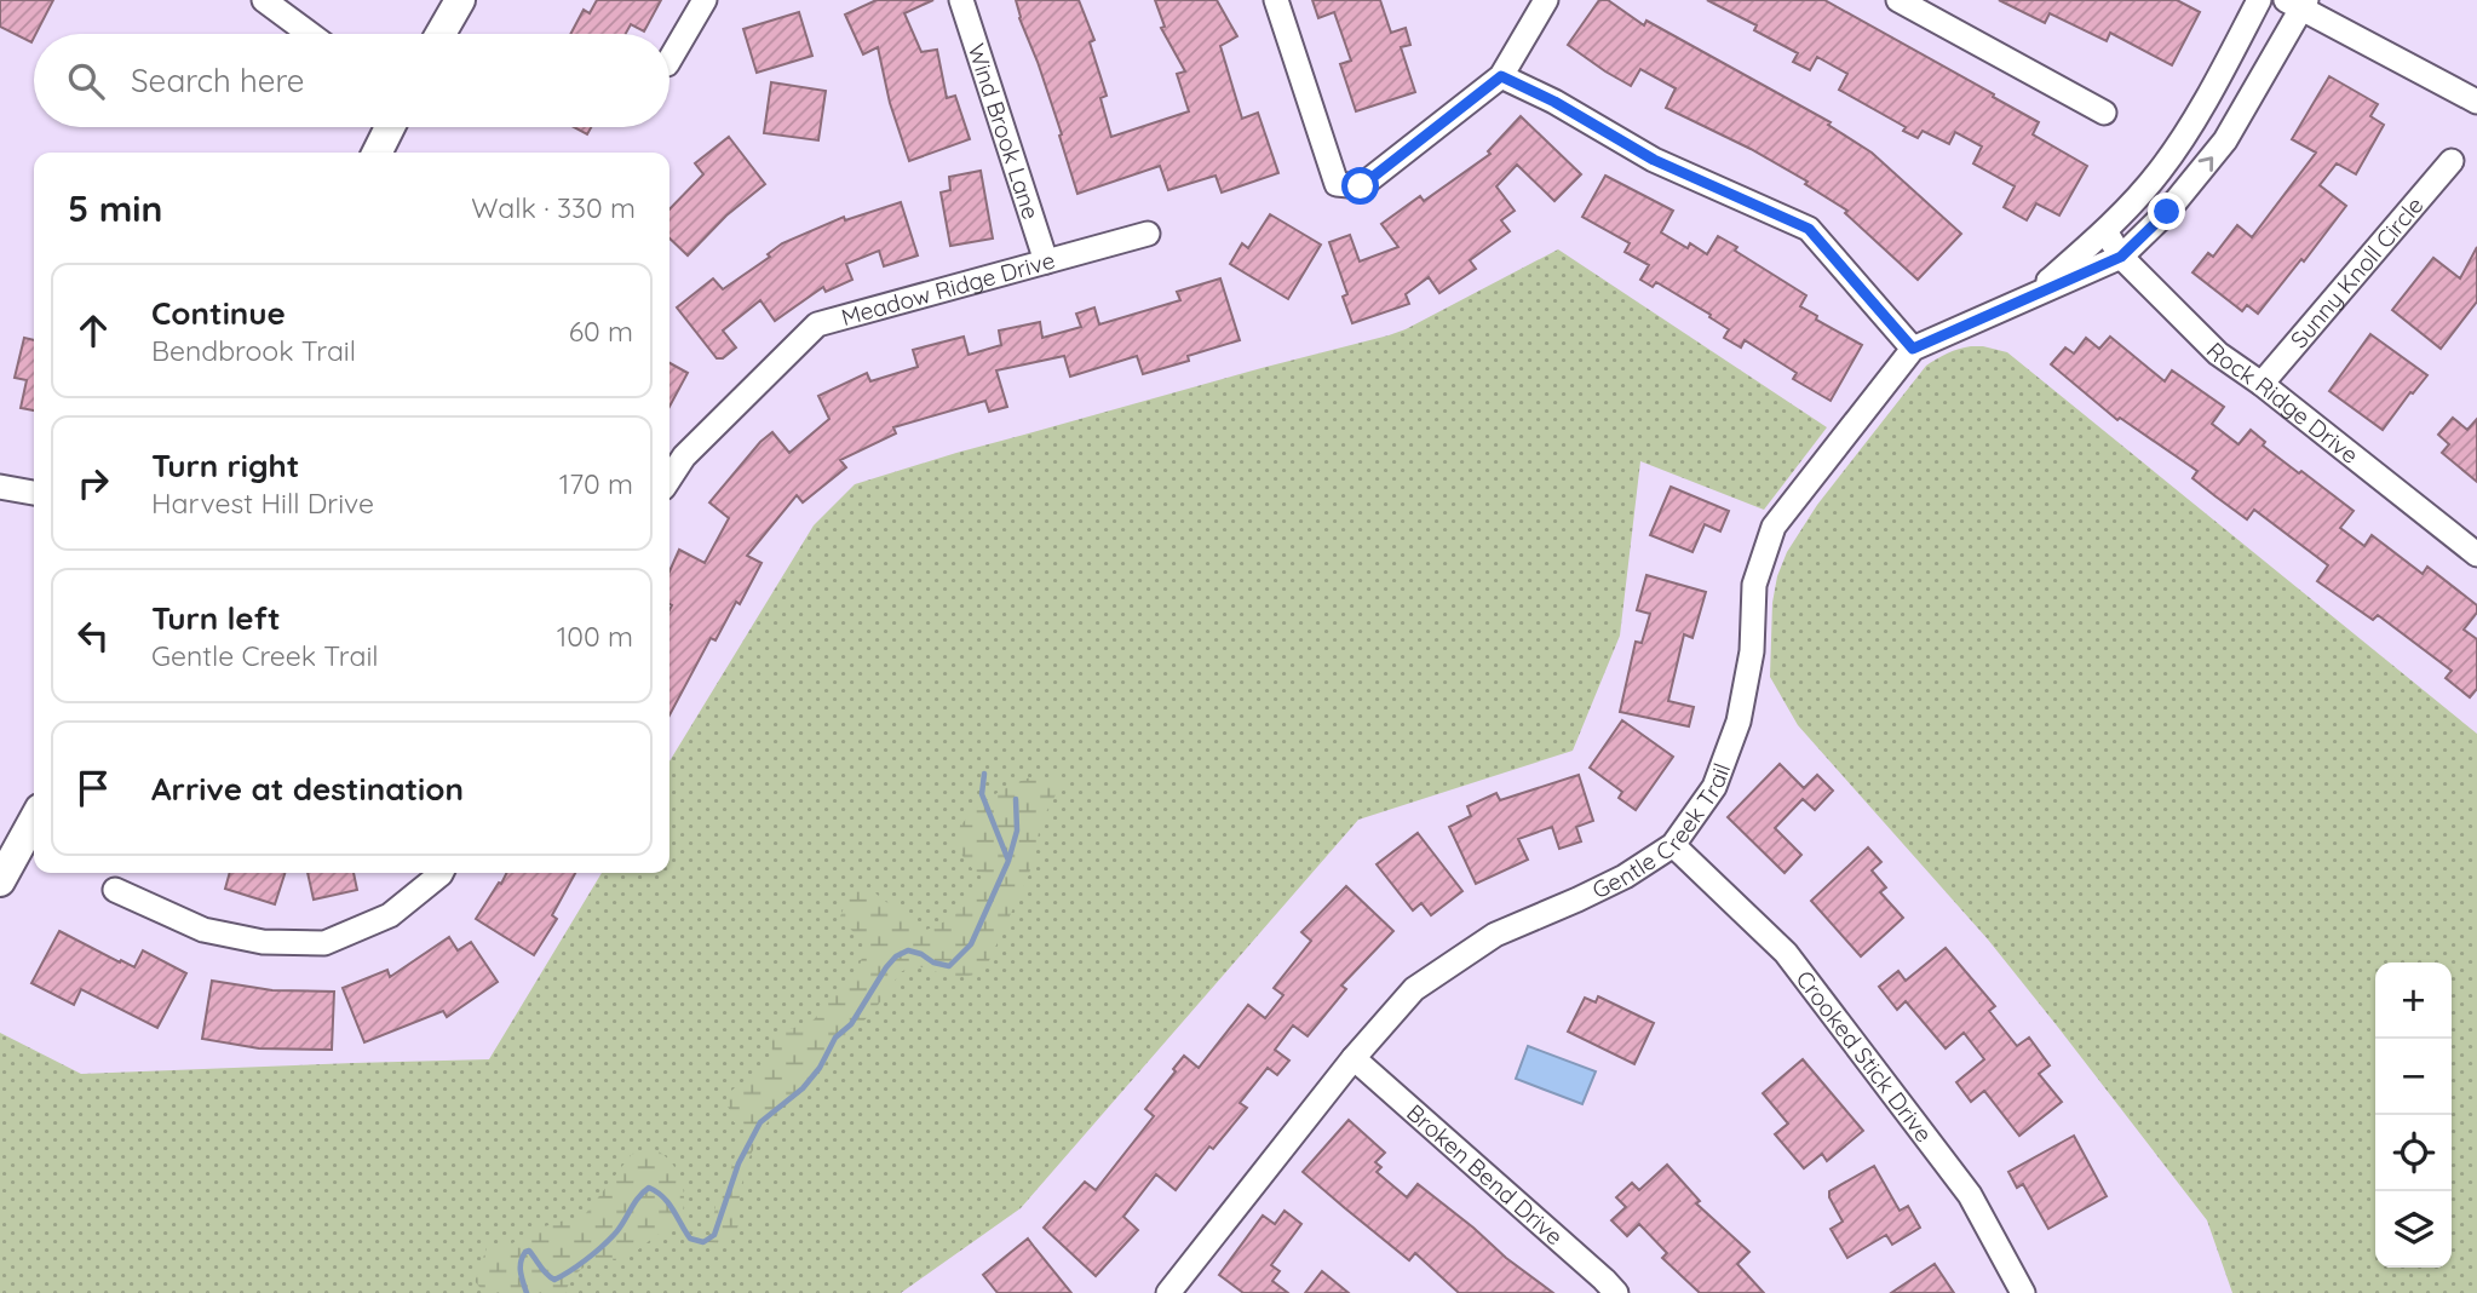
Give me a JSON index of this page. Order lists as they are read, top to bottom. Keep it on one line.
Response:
{"streets":{"street":["Wind Brook Lane","Sunny Knoll Circle","Meadow Ridge Drive","Rock Ridge Drive","Gentle Creek Trail","Crooked Stick Drive","Broken Bend Drive"]},"crossings":[["Wind Brook Lane","Meadow Ridge Drive"],["Sunny Knoll Circle","Rock Ridge Drive"],["Rock Ridge Drive","Gentle Creek Trail"],["Gentle Creek Trail","Crooked Stick Drive"],["Gentle Creek Trail","Broken Bend Drive"]],"page":{"search":"Search here","heading":["5 min","Walk · 330 m"],"list":[["Continue","Bendbrook Trail","60 m"],["Turn right","Harvest Hill Drive","170 m"],["Turn left","Gentle Creek Trail","100 m"],"Arrive at destination"],"map_buttons":["+","−"]}}
